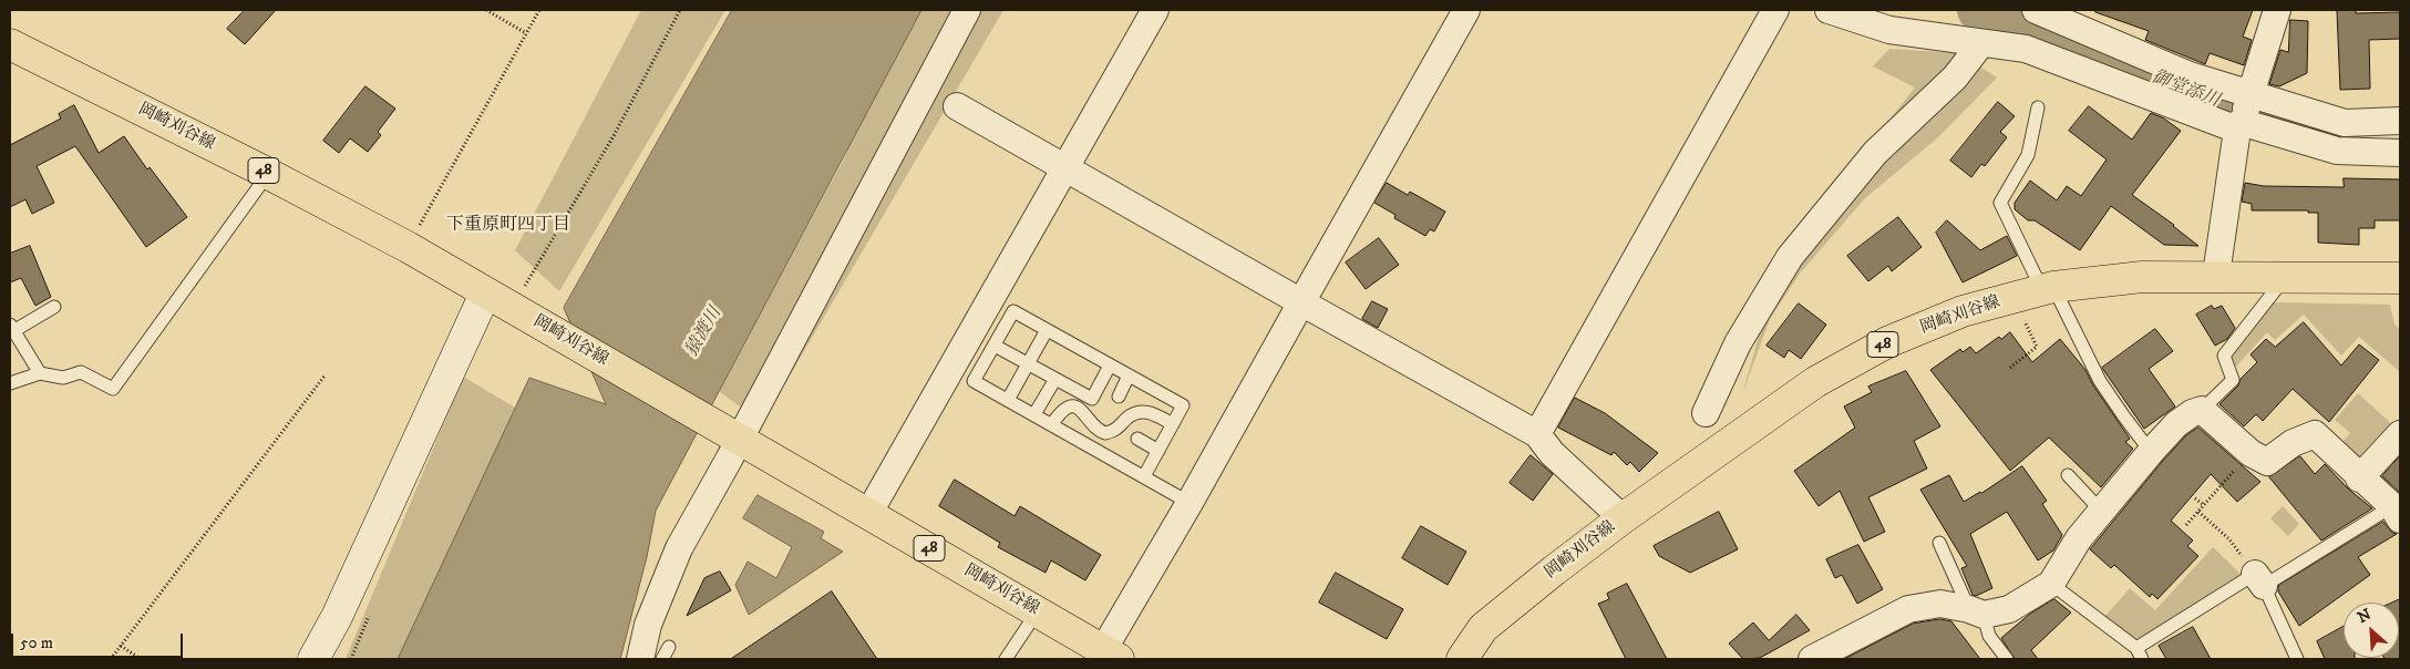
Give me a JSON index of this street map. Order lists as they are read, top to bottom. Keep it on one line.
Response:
{"streets":{"main road":["岡崎刈谷線","48"]},"districts":["下重原町四丁目"],"water":["御堂添川","猿渡川"],"scale_bar":"50 m","north":"top left"}
